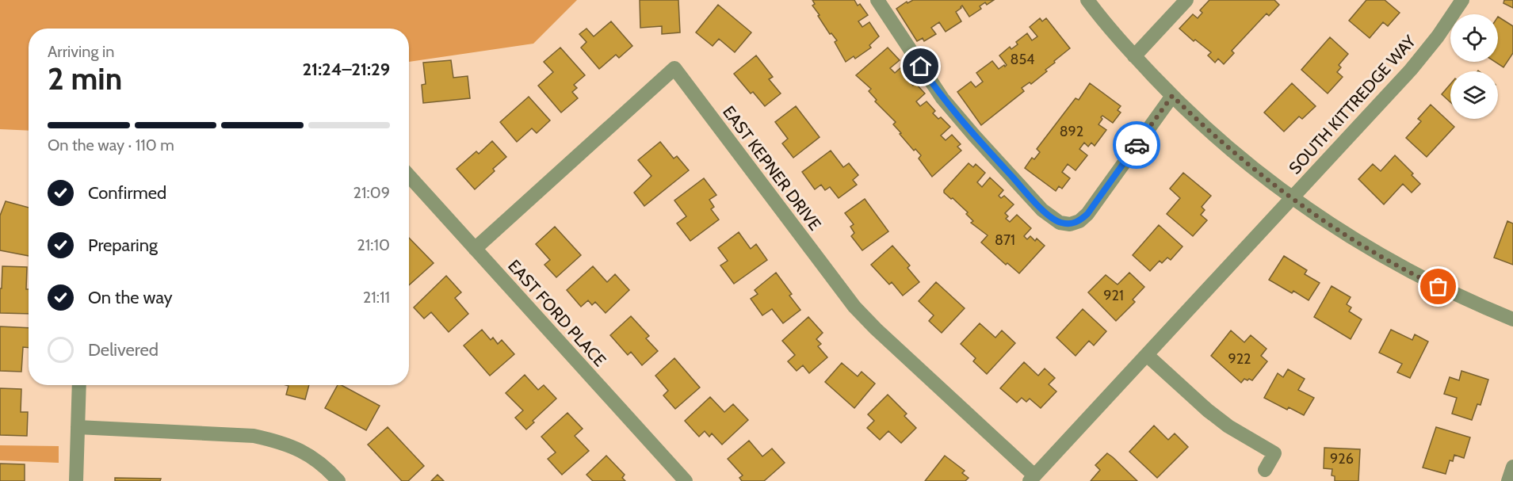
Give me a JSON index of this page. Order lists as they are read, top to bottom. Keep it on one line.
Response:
{"streets":{"street":["SOUTH KITTREDGE WAY","EAST KEPNER DRIVE","EAST FORD PLACE"]},"crossings":[["SOUTH KITTREDGE WAY","EAST KEPNER DRIVE"],["EAST KEPNER DRIVE","EAST FORD PLACE"]],"house_numbers":["854","892","871","921","922","926"],"page":{"heading":["2 min","Arriving in","21:24–21:29"],"bar":"On the way · 110 m","list":[["Confirmed","21:09"],["Preparing","21:10"],["On the way","21:11"],"Delivered"]}}
